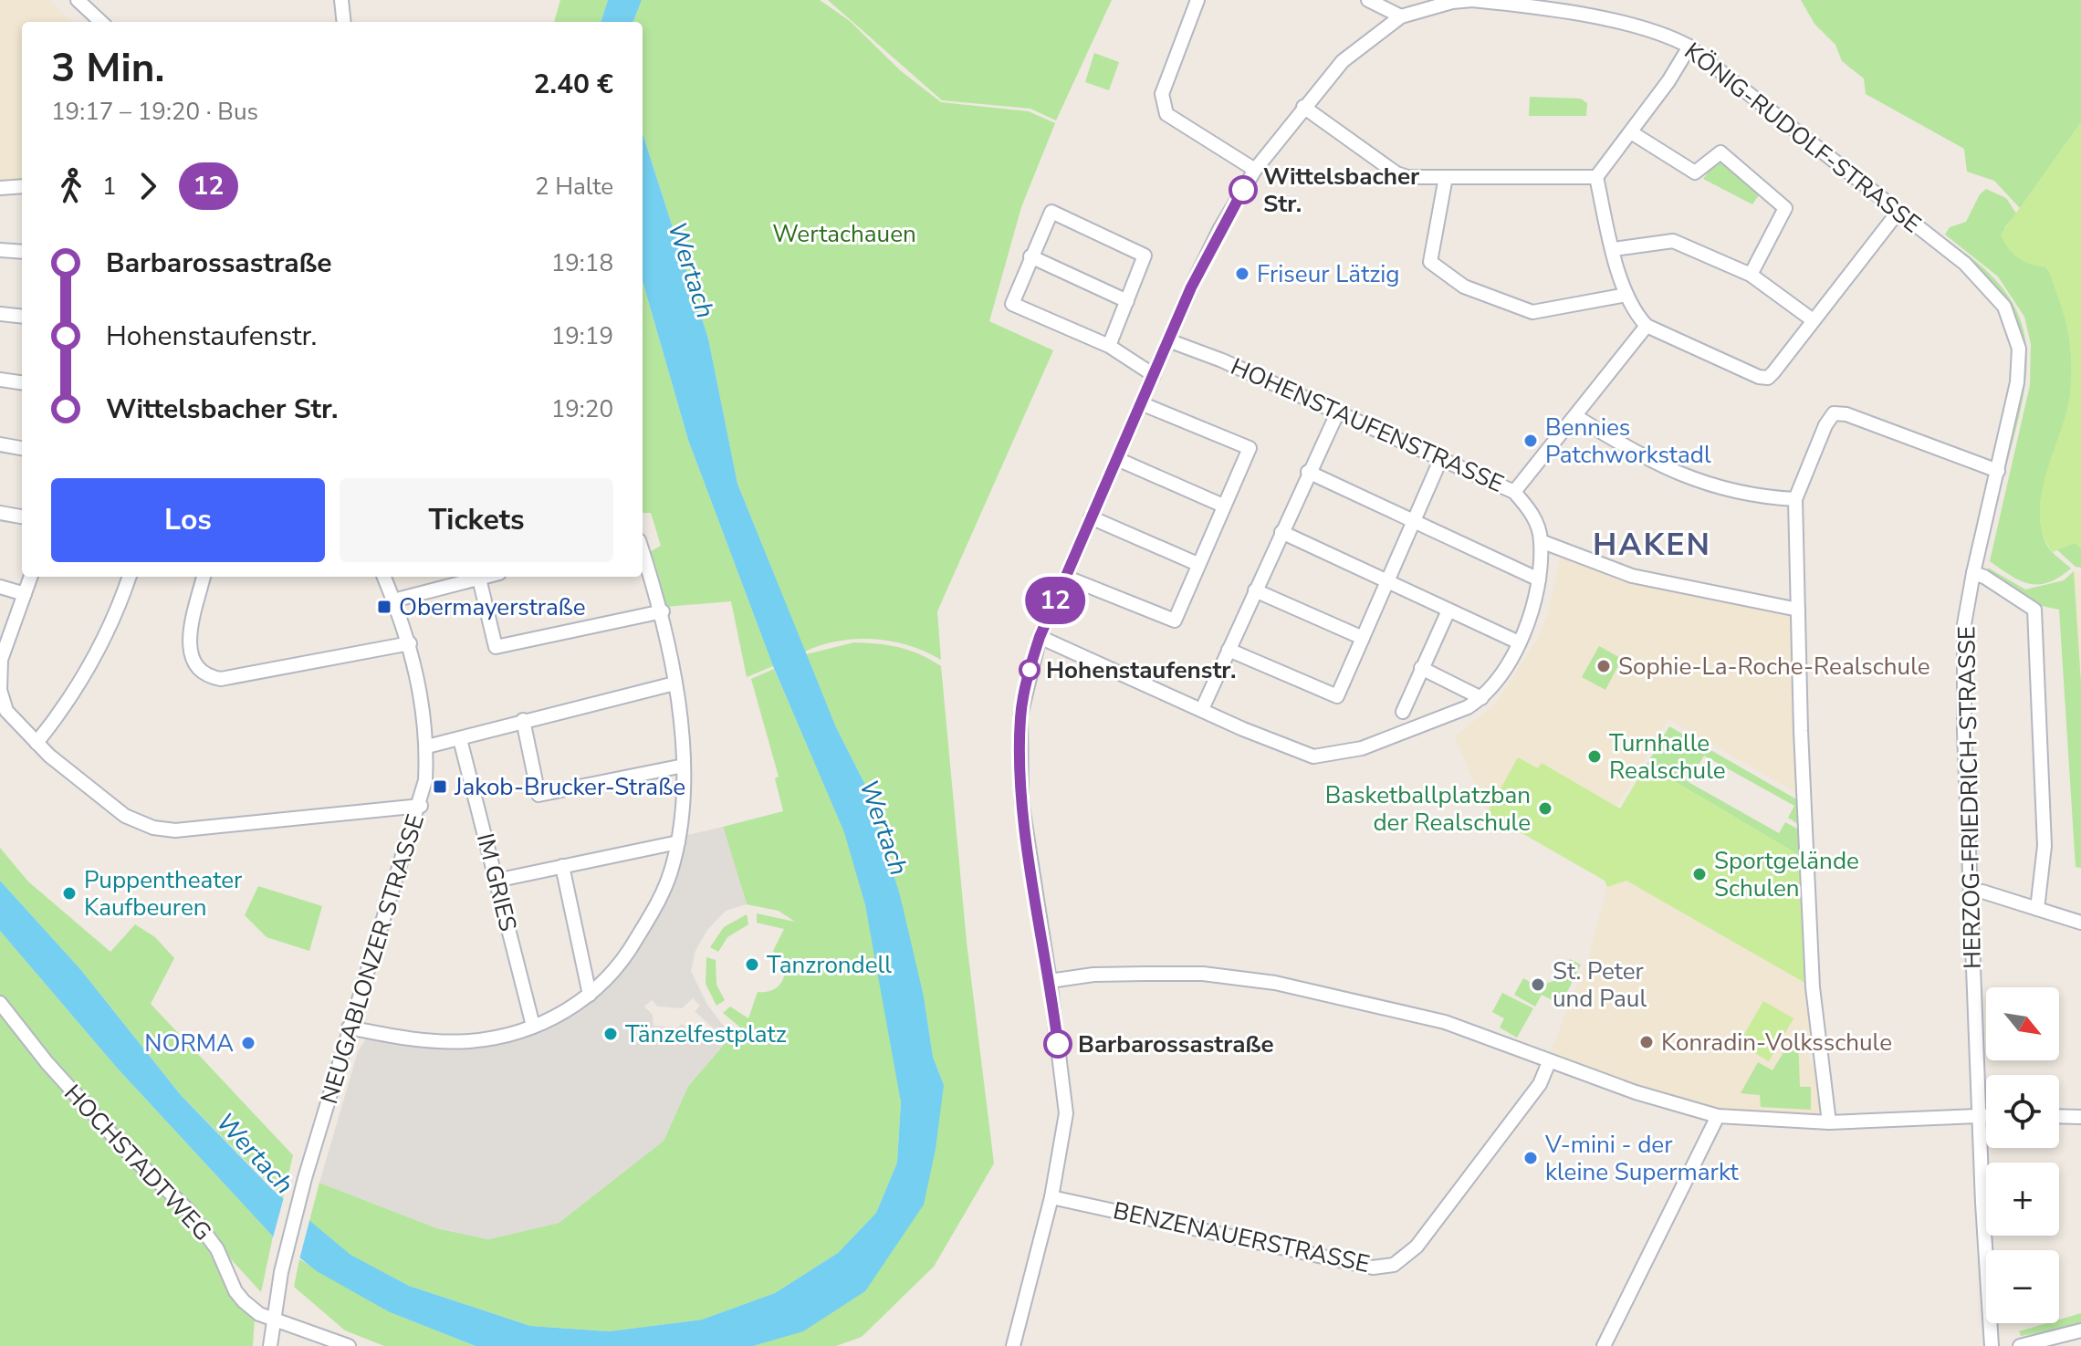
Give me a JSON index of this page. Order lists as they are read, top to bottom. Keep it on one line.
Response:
{"streets":{"street":["KÖNIG-RUDOLF-STRASSE","HOHENSTAUFENSTRASSE","HERZOG-FRIEDRICH-STRASSE","IM GRIES","NEUGABLONZER STRASSE","HOCHSTADTWEG","BENZENAUERSTRASSE"]},"crossings":[["KÖNIG-RUDOLF-STRASSE","HOHENSTAUFENSTRASSE"],["KÖNIG-RUDOLF-STRASSE","HERZOG-FRIEDRICH-STRASSE"],["KÖNIG-RUDOLF-STRASSE","BENZENAUERSTRASSE"],["NEUGABLONZER STRASSE","HOCHSTADTWEG"]],"districts":["HAKEN"],"water":["Wertach"],"parks":["Wertachauen"],"places":{"other":["Wittelsbacher Str.","Friseur Lätzig","Bennies Patchworkstadl","Sophie-La-Roche-Realschule","Hohenstaufenstr.","Turnhalle Realschule","Basketballplatzban der Realschule","Sportgelände Schulen","Puppentheater Kaufbeuren","Tanzrondell","St. Peter und Paul","Tänzelfestplatz","Konradin-Volksschule","NORMA","Barbarossastraße","V-mini - der kleine Supermarkt"],"transit":["Obermayerstraße","Jakob-Brucker-Straße"]},"lines":["bus line 12"],"north":"bottom right","page":{"on_map":"12","heading":["3 Min.","19:17 – 19:20 · Bus","2.40 €"],"legs":["1","12","2 Halte"],"list":[{"name":"Barbarossastraße","value":"19:18"},{"name":"Hohenstaufenstr.","value":"19:19"},{"name":"Wittelsbacher Str.","value":"19:20"}],"buttons":["Los","Tickets"],"map_buttons":["+","−"]}}
